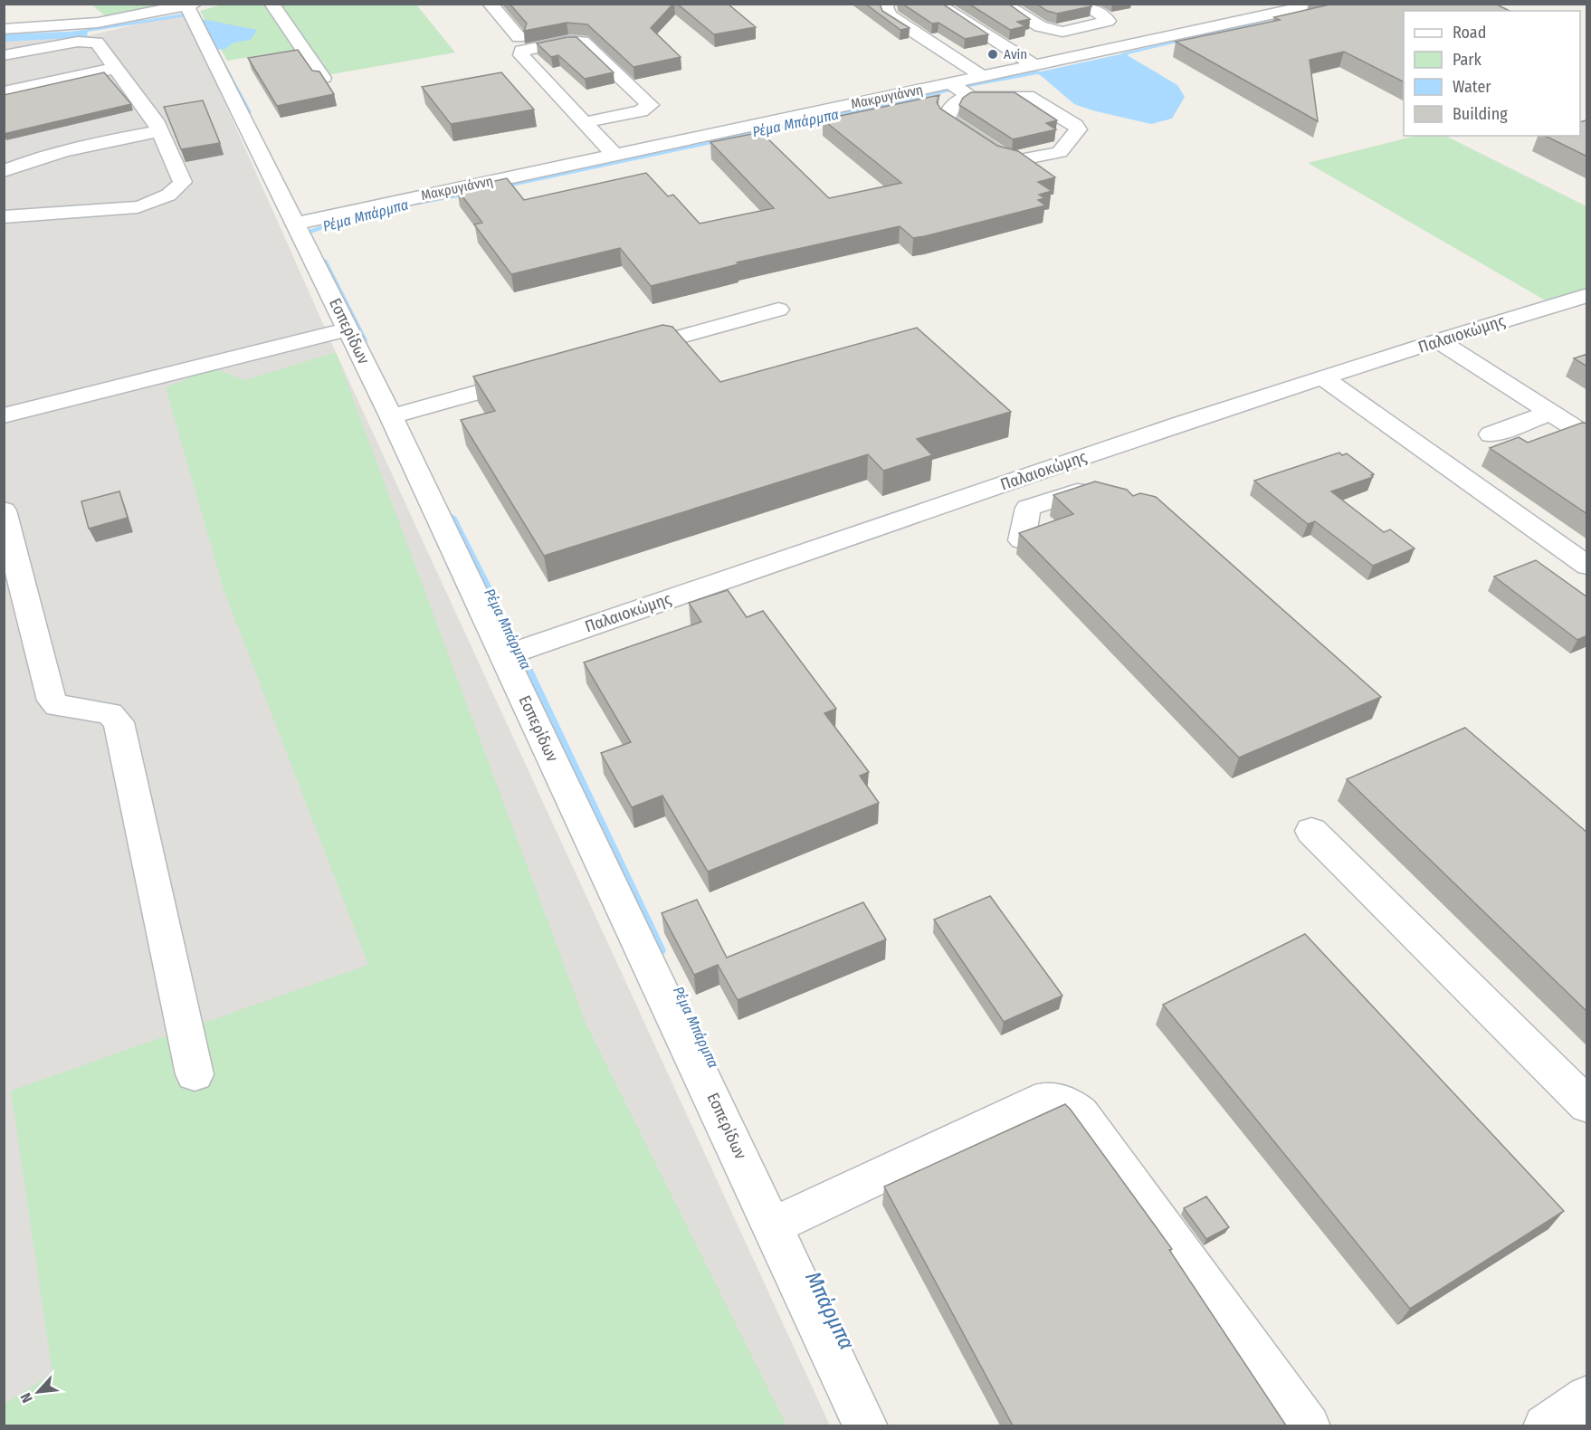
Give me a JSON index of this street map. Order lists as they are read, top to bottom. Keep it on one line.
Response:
{"streets":{"street":["Μακρυγιάννη","Εσπερίδων","Παλαιοκώμης"]},"crossings":[["Μακρυγιάννη","Εσπερίδων"],["Εσπερίδων","Παλαιοκώμης"]],"water":["Ρέμα Μπάρμπα","Μπάρμπα"],"places":["Avin"],"legend":["Road","Park","Water","Building"],"north":"bottom left"}
